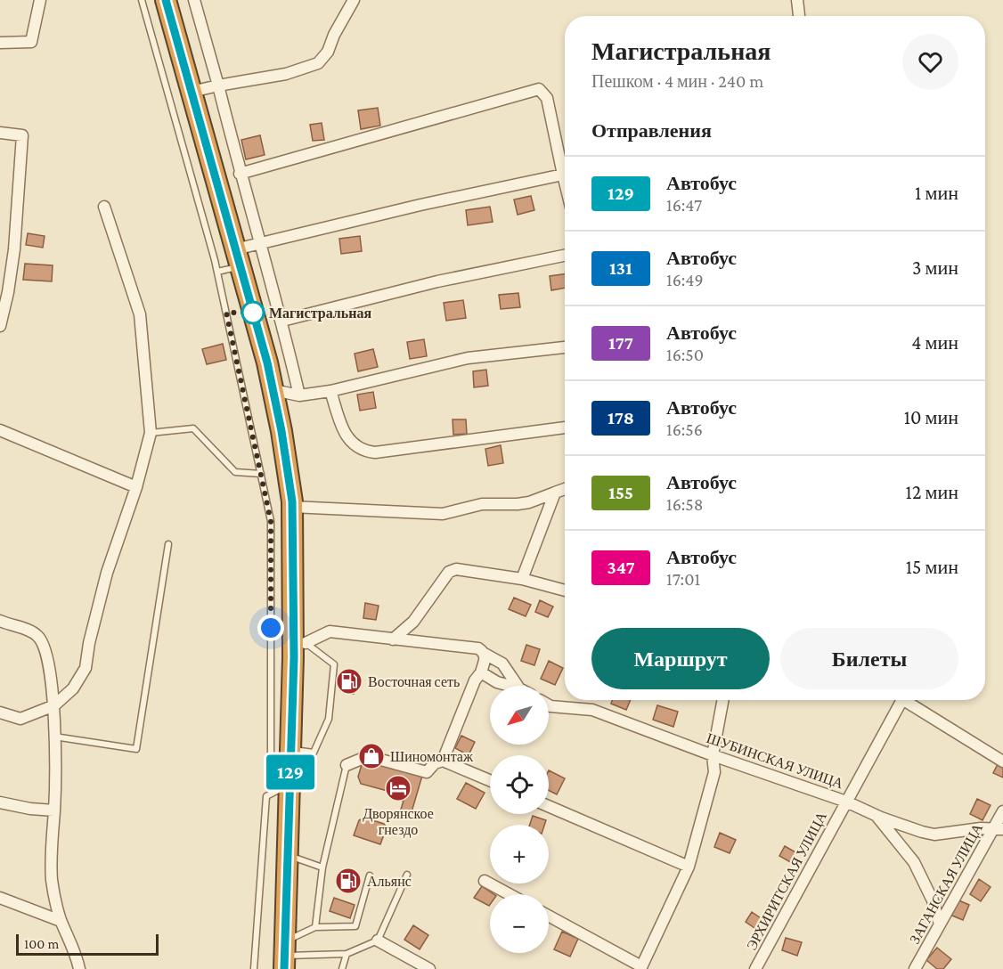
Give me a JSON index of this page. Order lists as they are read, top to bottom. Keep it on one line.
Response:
{"streets":{"street":["ШУБИНСКАЯ УЛИЦА","ЭРХИРИТСКАЯ УЛИЦА","ЗАГАНСКАЯ УЛИЦА"]},"crossings":[["ШУБИНСКАЯ УЛИЦА","ЭРХИРИТСКАЯ УЛИЦА"],["ШУБИНСКАЯ УЛИЦА","ЗАГАНСКАЯ УЛИЦА"]],"places":{"other":["Магистральная"],"fuel station":["Восточная сеть","Альянс"],"shop":["Шиномонтаж"],"hotel":["Дворянское гнездо"]},"lines":["bus line 129"],"scale_bar":"100 m","north":"bottom left","page":{"on_map":"129","heading":[["Магистральная","Пешком · 4 мин · 240 m"],"Отправления"],"list":[{"mark":"129","name":"Автобус","note":"16:47","value":"1 мин"},{"mark":"131","name":"Автобус","note":"16:49","value":"3 мин"},{"mark":"177","name":"Автобус","note":"16:50","value":"4 мин"},{"mark":"178","name":"Автобус","note":"16:56","value":"10 мин"},{"mark":"155","name":"Автобус","note":"16:58","value":"12 мин"},{"mark":"347","name":"Автобус","note":"17:01","value":"15 мин"}],"buttons":["Маршрут","Билеты"],"map_buttons":["+","−"],"scale":"100 m"}}
